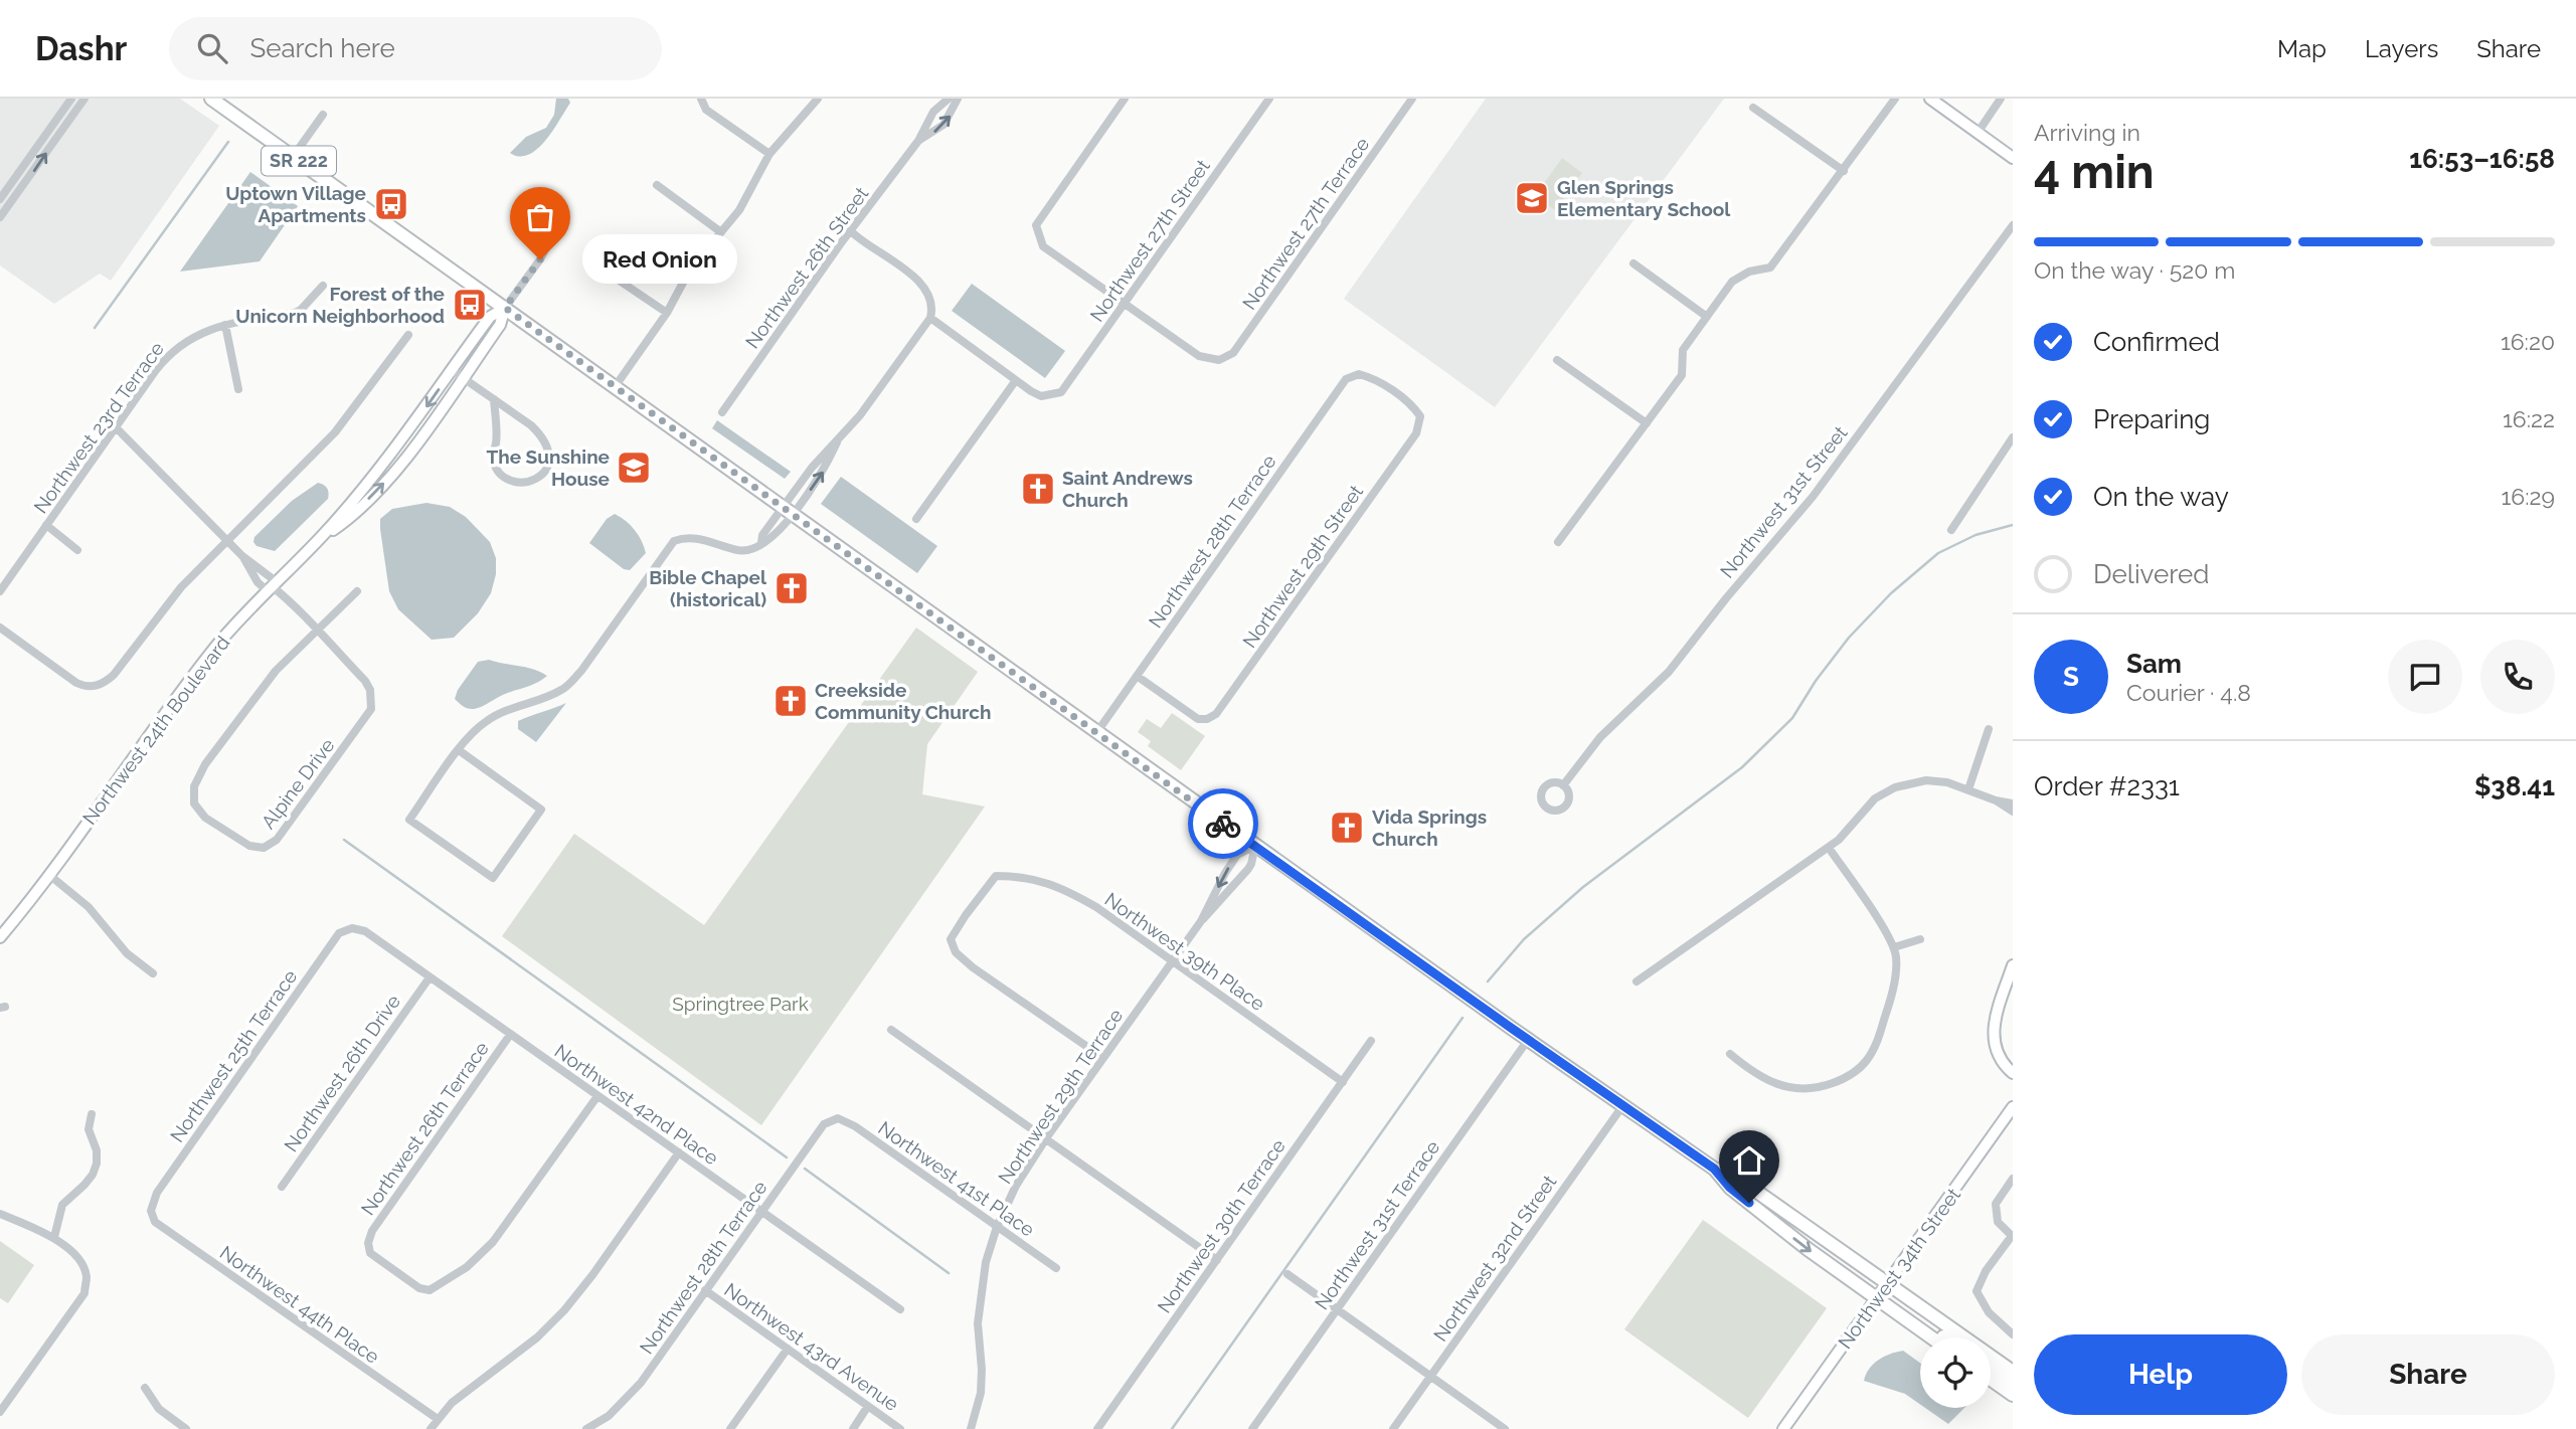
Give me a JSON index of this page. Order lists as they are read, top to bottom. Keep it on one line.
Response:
{"streets":{"main road":["SR 222"],"street":["Northwest 27th Terrace","Northwest 27th Street","Northwest 26th Street","Northwest 23rd Terrace","Northwest 31st Street","Northwest 28th Terrace","Northwest 29th Street","Northwest 24th Boulevard","Alpine Drive","Northwest 39th Place","Northwest 25th Terrace","Northwest 26th Drive","Northwest 29th Terrace","Northwest 42nd Place","Northwest 26th Terrace","Northwest 41st Place","Northwest 31st Terrace","Northwest 30th Terrace","Northwest 32nd Street","Northwest 34th Street","Northwest 44th Place","Northwest 43rd Avenue"]},"crossings":[["SR 222","Northwest 28th Terrace"],["SR 222","Northwest 24th Boulevard"],["SR 222","Northwest 29th Terrace"],["SR 222","Northwest 31st Terrace"],["SR 222","Northwest 32nd Street"],["SR 222","Northwest 34th Street"],["Northwest 27th Terrace","Northwest 27th Street"],["Northwest 28th Terrace","Northwest 29th Street"],["Northwest 28th Terrace","Northwest 42nd Place"],["Northwest 28th Terrace","Northwest 41st Place"],["Northwest 28th Terrace","Northwest 43rd Avenue"],["Northwest 24th Boulevard","Alpine Drive"],["Northwest 39th Place","Northwest 29th Terrace"],["Northwest 39th Place","Northwest 30th Terrace"],["Northwest 25th Terrace","Northwest 42nd Place"],["Northwest 25th Terrace","Northwest 44th Place"],["Northwest 26th Drive","Northwest 42nd Place"],["Northwest 29th Terrace","Northwest 41st Place"],["Northwest 42nd Place","Northwest 26th Terrace"]],"parks":["Springtree Park"],"places":{"school or university":["Glen Springs Elementary School","The Sunshine House"],"bus stop":["Uptown Village Apartments","Forest of the Unicorn Neighborhood"],"other":["Red Onion"],"church":["Saint Andrews Church","Bible Chapel (historical)","Creekside Community Church","Vida Springs Church"]},"page":{"header":"Dashr","search":"Search here","nav":["Map","Layers","Share"],"heading":["4 min","Arriving in","16:53–16:58"],"panel":["Sam","Courier · 4.8","Order #2331","$38.41"],"bar":"On the way · 520 m","bubble":"Red Onion","list":[["Confirmed","16:20"],["Preparing","16:22"],["On the way","16:29"],"Delivered"],"round":"S","buttons":["Help","Share"]}}
